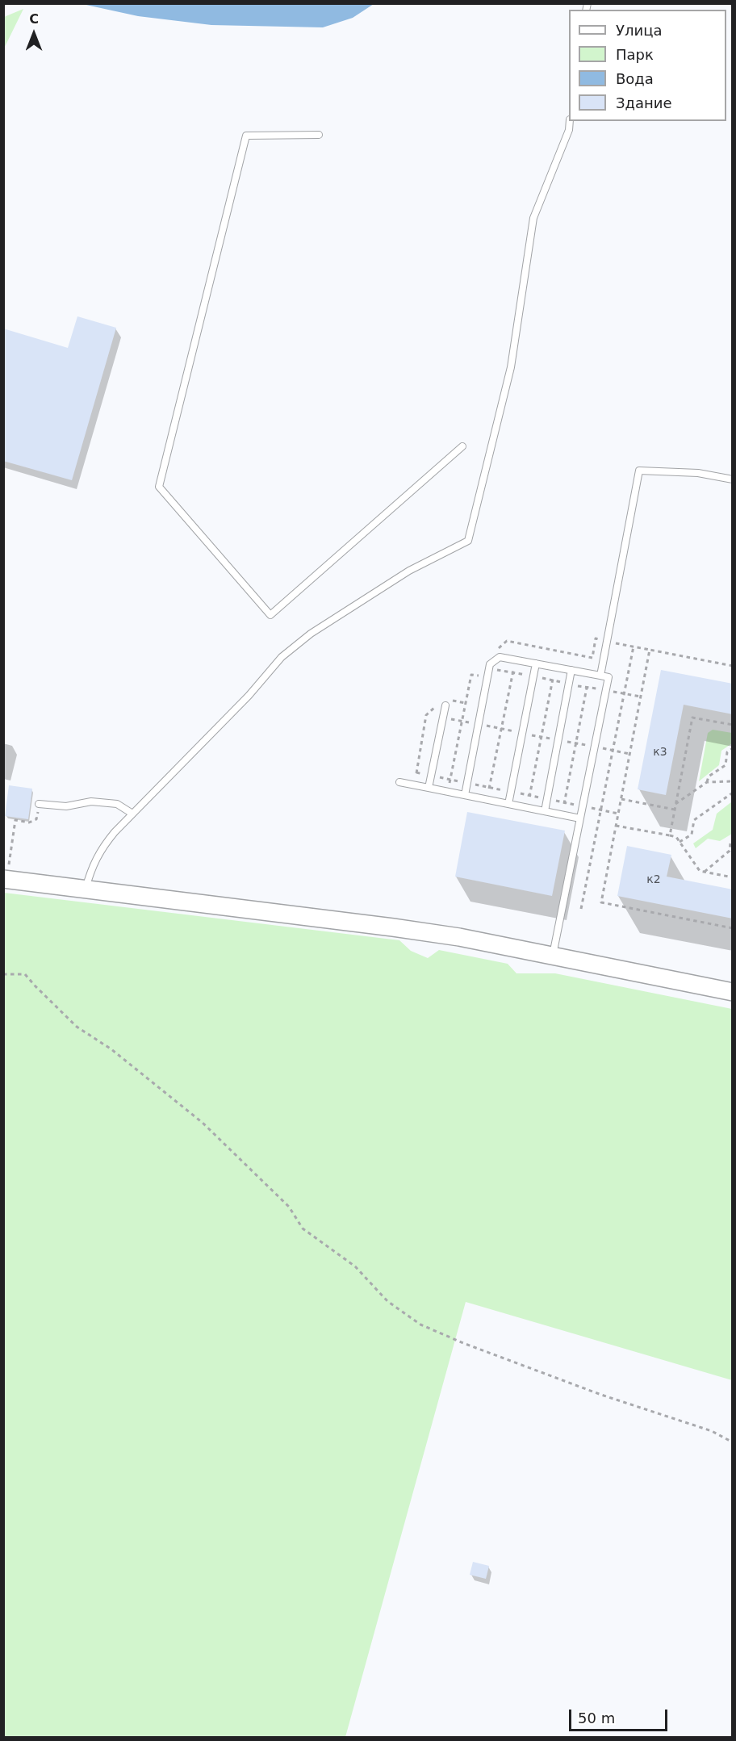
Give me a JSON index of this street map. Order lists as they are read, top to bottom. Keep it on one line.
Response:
{"house_numbers":["к3","к2"],"legend":["Улица","Парк","Вода","Здание"],"scale_bar":"50 m","north":"top"}
